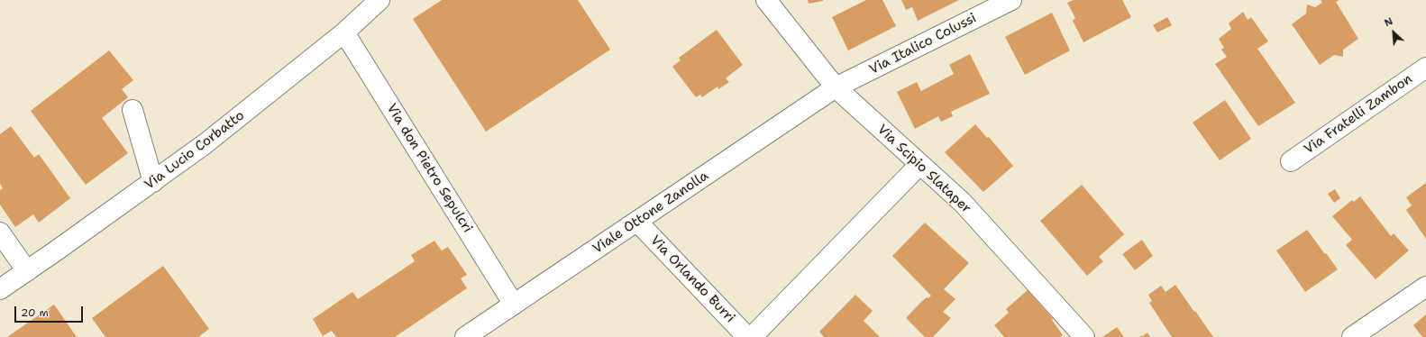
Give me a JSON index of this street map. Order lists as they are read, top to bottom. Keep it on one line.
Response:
{"streets":{"street":["Via Italico Colussi","Via Fratelli Zambon","Via Lucio Corbatto","Via don Pietro Sepulcri","Via Scipio Slataper","Viale Ottone Zanolla","Via Orlando Burri"]},"crossings":[["Via Italico Colussi","Via Scipio Slataper"],["Via Italico Colussi","Viale Ottone Zanolla"],["Via Lucio Corbatto","Via don Pietro Sepulcri"],["Via don Pietro Sepulcri","Viale Ottone Zanolla"],["Via Scipio Slataper","Viale Ottone Zanolla"],["Viale Ottone Zanolla","Via Orlando Burri"]],"scale_bar":"20 m","north":"top left"}
